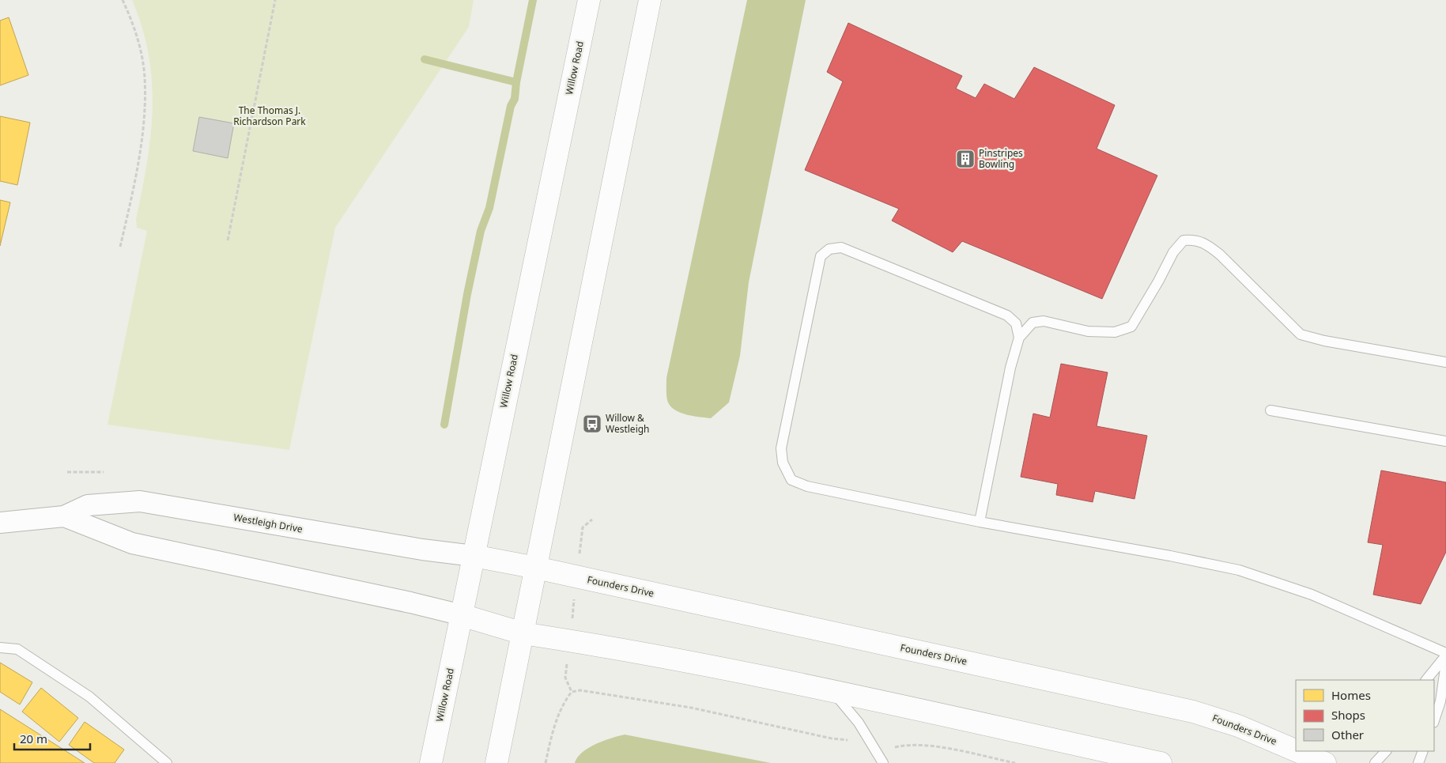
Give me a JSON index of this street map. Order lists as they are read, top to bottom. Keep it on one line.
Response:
{"streets":{"main road":["Willow Road","Founders Drive"],"street":["Westleigh Drive"]},"crossings":[["Willow Road","Westleigh Drive"],["Willow Road","Founders Drive"],["Westleigh Drive","Founders Drive"]],"parks":["The Thomas J. Richardson Park"],"places":{"building":["Pinstripes Bowling"],"bus stop":["Willow & Westleigh"]},"legend":["Homes","Shops","Other"],"scale_bar":"20 m"}
